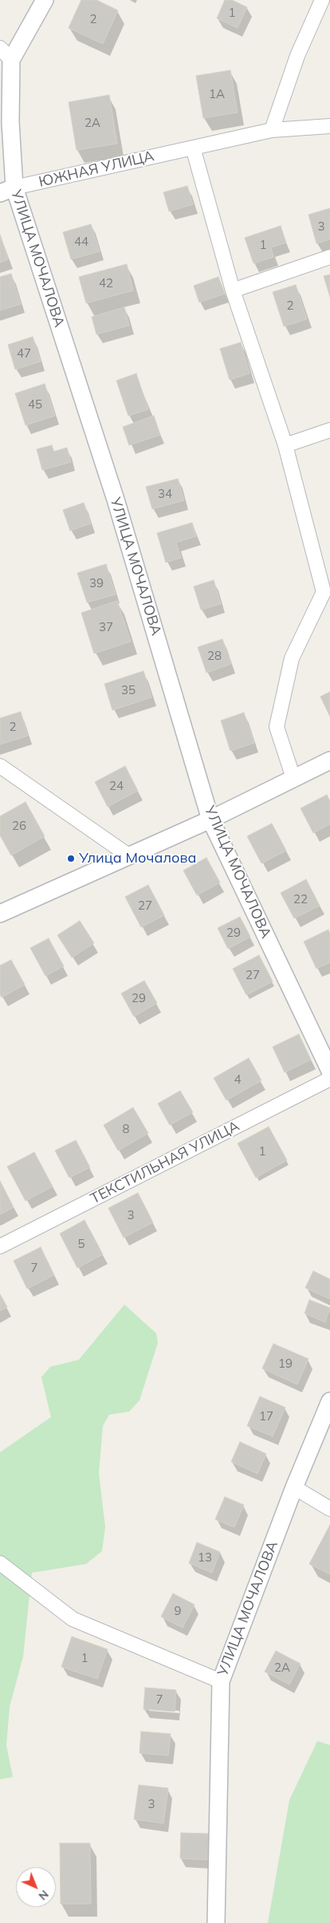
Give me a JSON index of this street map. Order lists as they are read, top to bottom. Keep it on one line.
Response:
{"streets":{"street":["ЮЖНАЯ УЛИЦА","УЛИЦА МОЧАЛОВА","ТЕКСТИЛЬНАЯ УЛИЦА"]},"crossings":[["ЮЖНАЯ УЛИЦА","УЛИЦА МОЧАЛОВА"]],"places":["Улица Мочалова"],"house_numbers":["1","2","1А","2А","3","44","1","42","2","47","45","34","39","37","28","35","2","24","26","22","27","29","27","29","4","8","1","3","5","7","19","17","13","9","1","2А","7","3"],"north":"bottom right"}
